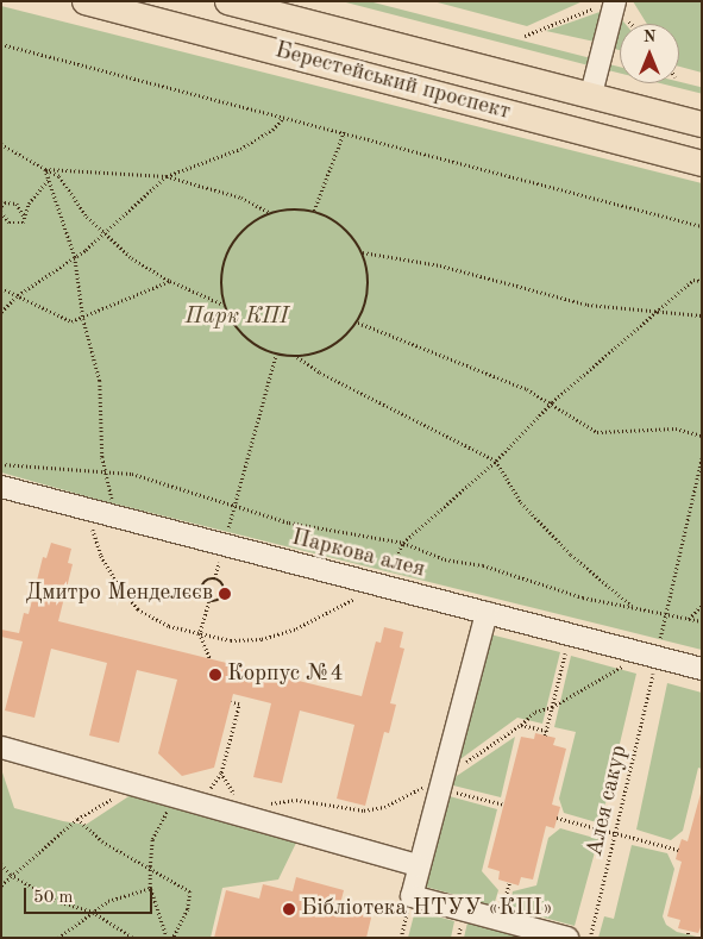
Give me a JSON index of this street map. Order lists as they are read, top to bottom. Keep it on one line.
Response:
{"streets":{"main road":["Берестейський проспект"],"street":["Паркова алея"],"path":["Алея сакур"]},"parks":["Парк КПІ"],"places":["Дмитро Менделєєв","Корпус №4","Бібліотека НТУУ «КПІ»"],"scale_bar":"50 m","north":"top"}
